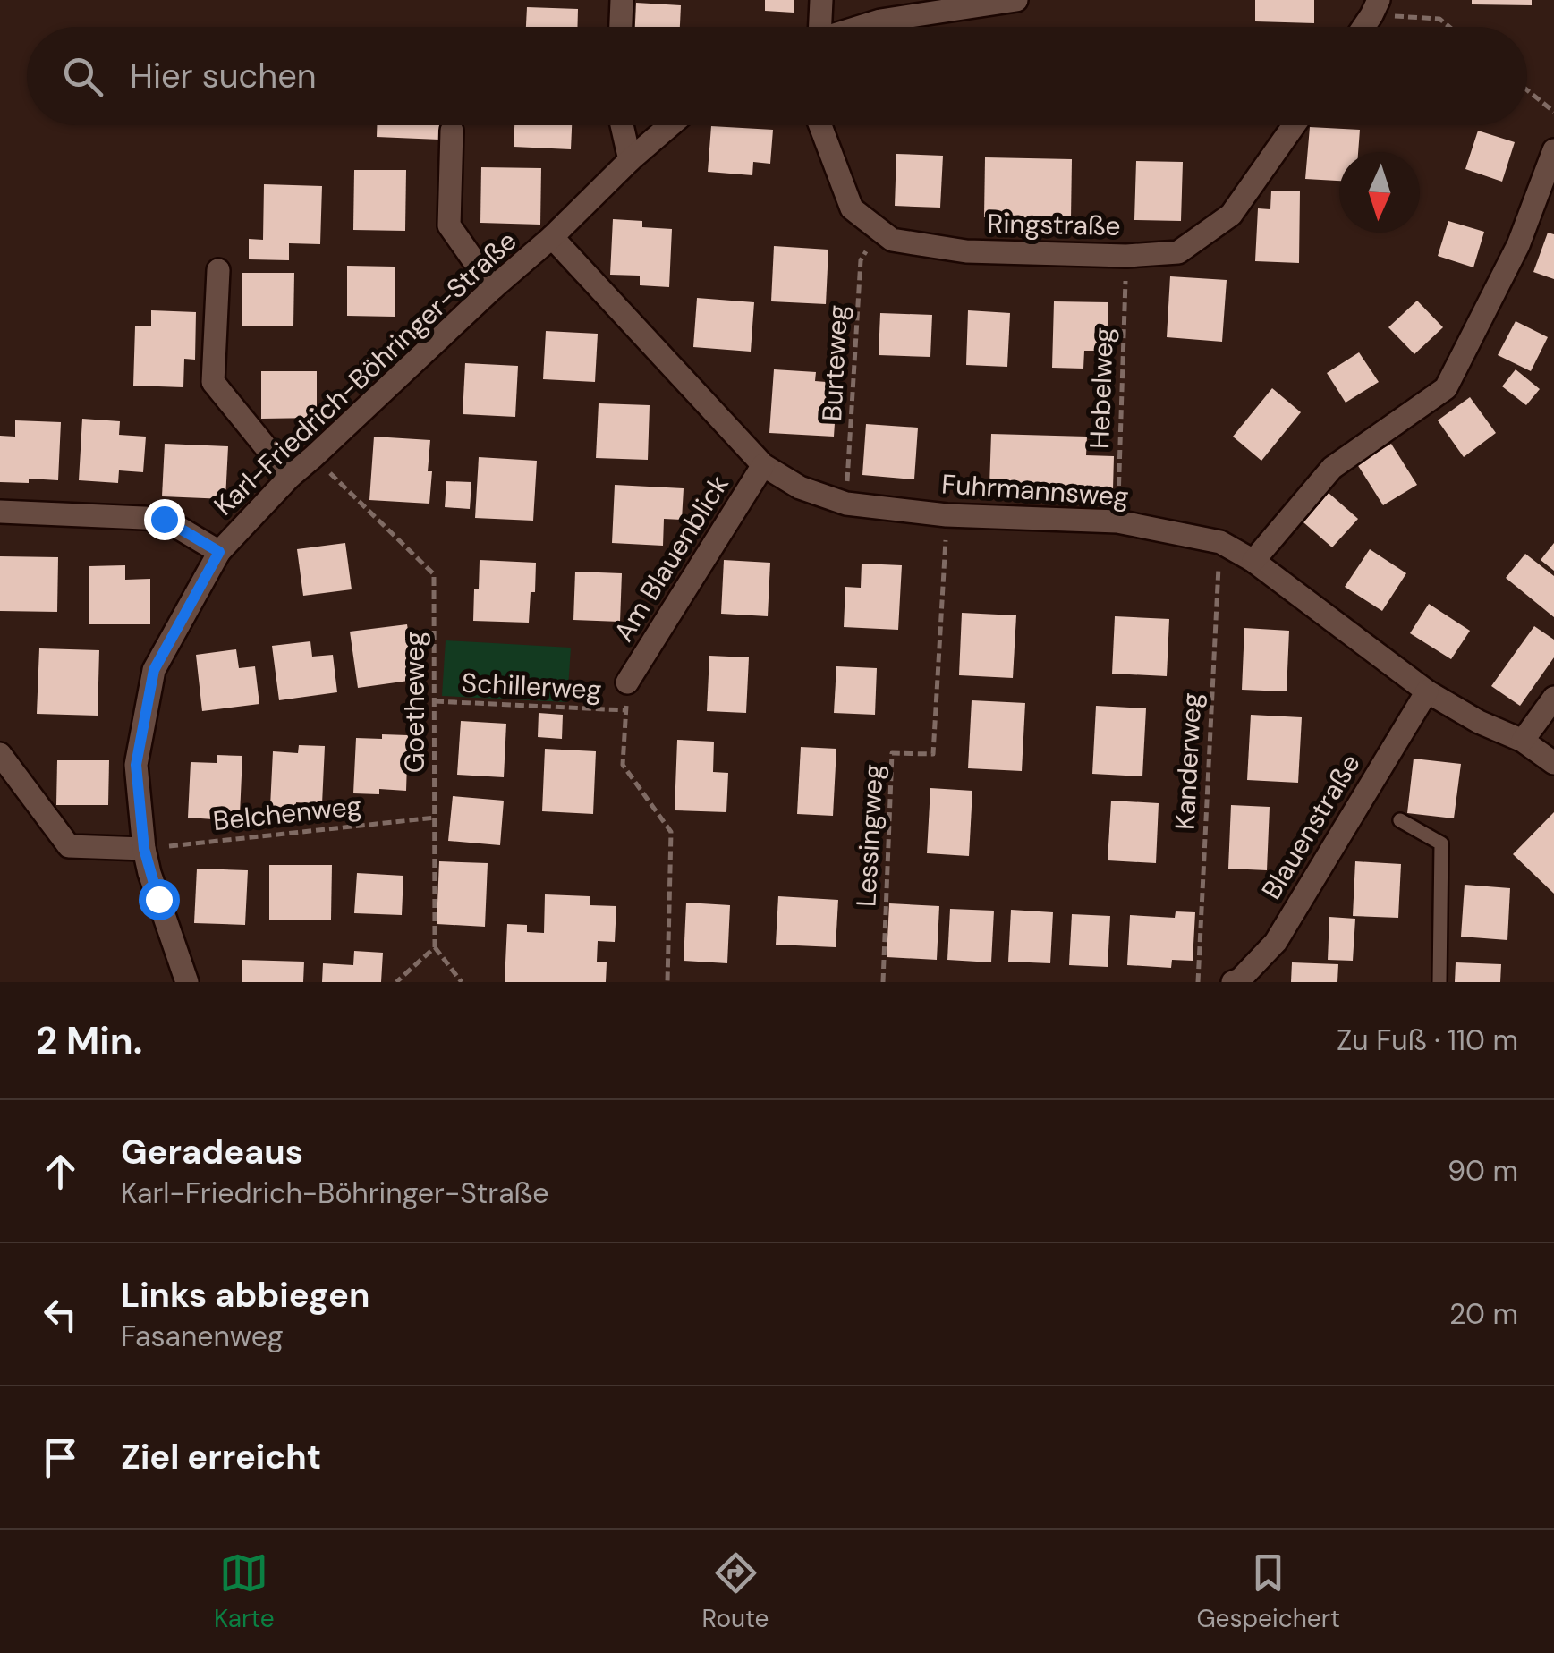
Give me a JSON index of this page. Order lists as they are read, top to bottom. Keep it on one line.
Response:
{"streets":{"street":["Ringstraße","Karl-Friedrich-Böhringer-Straße","Fuhrmannsweg","Am Blauenblick","Blauenstraße"],"path":["Burteweg","Hebelweg","Schillerweg","Goetheweg","Kanderweg","Belchenweg","Lessingweg"]},"crossings":[["Ringstraße","Burteweg"],["Ringstraße","Hebelweg"],["Burteweg","Fuhrmannsweg"],["Karl-Friedrich-Böhringer-Straße","Fuhrmannsweg"],["Karl-Friedrich-Böhringer-Straße","Goetheweg"],["Karl-Friedrich-Böhringer-Straße","Belchenweg"],["Hebelweg","Fuhrmannsweg"],["Fuhrmannsweg","Am Blauenblick"],["Fuhrmannsweg","Kanderweg"],["Fuhrmannsweg","Blauenstraße"],["Fuhrmannsweg","Lessingweg"],["Schillerweg","Goetheweg"],["Goetheweg","Belchenweg"]],"north":"bottom","page":{"search":"Hier suchen","heading":["2 Min.","Zu Fuß · 110 m"],"list":[["Geradeaus","Karl-Friedrich-Böhringer-Straße","90 m"],["Links abbiegen","Fasanenweg","20 m"],"Ziel erreicht"],"nav":["Karte","Route","Gespeichert"]}}
